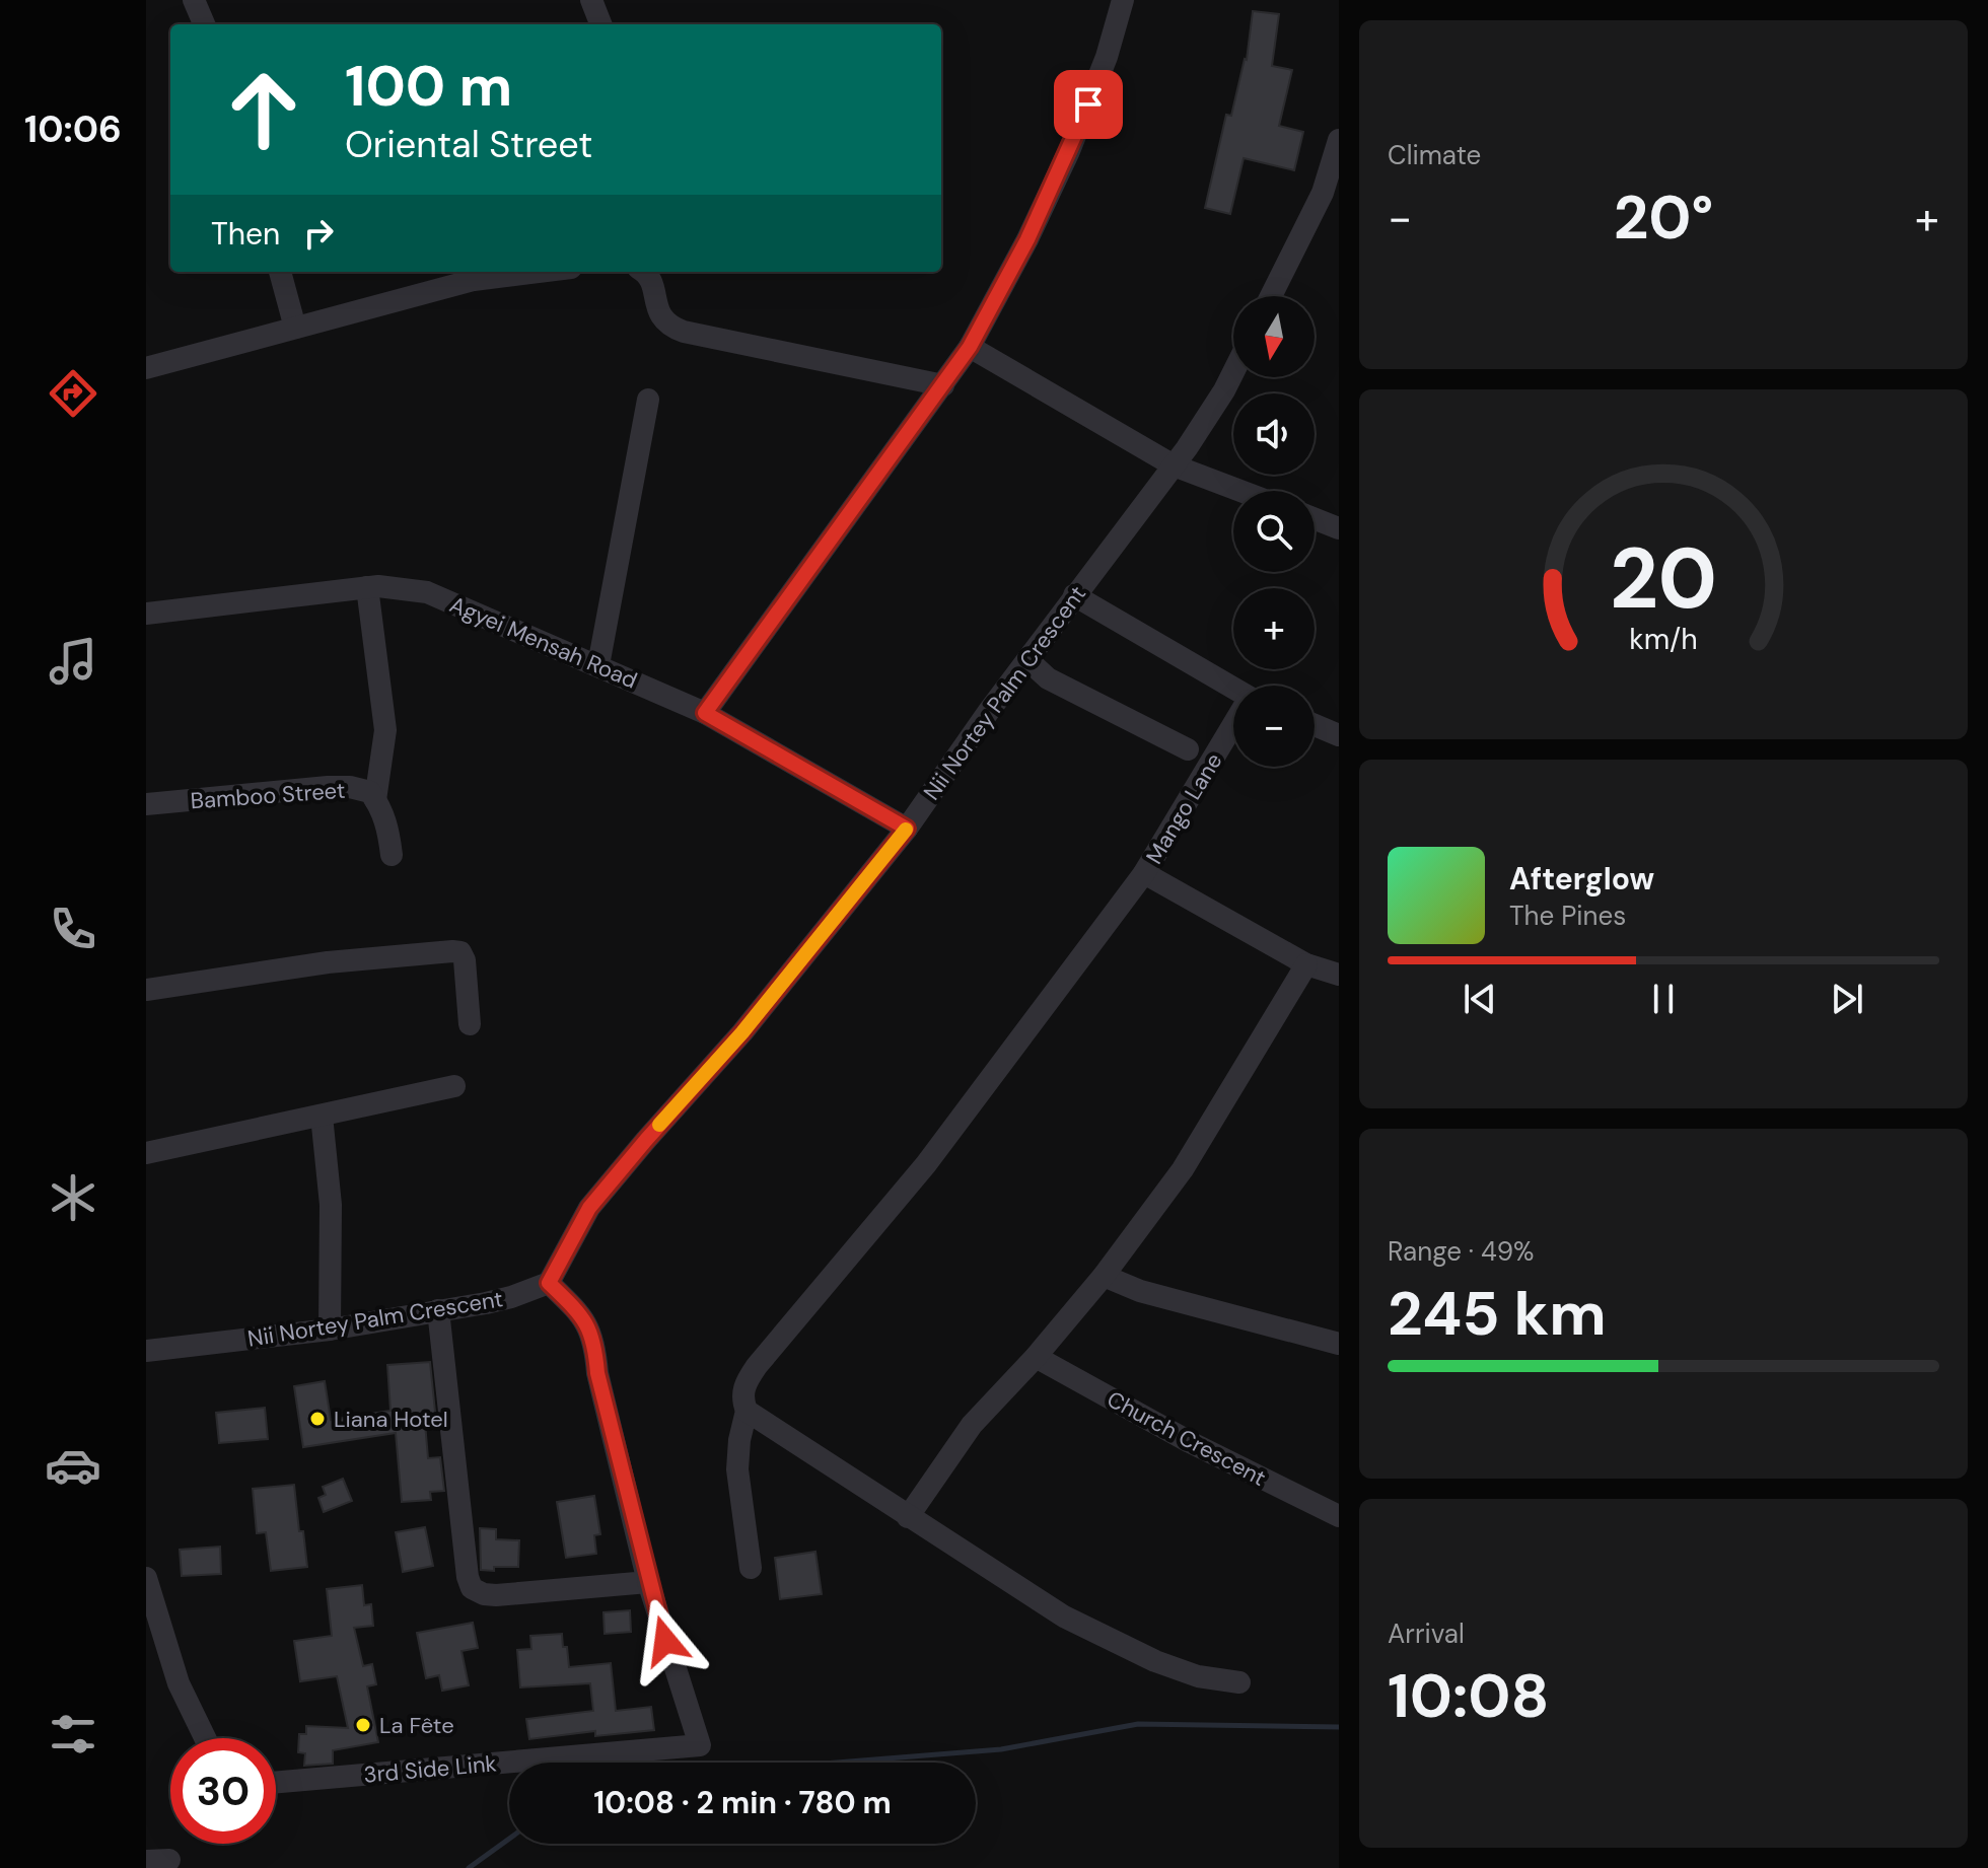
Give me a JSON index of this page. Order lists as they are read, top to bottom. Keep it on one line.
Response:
{"streets":{"street":["Agyei Mensah Road","Nii Nortey Palm Crescent","Bamboo Street","Mango Lane","Church Crescent","3rd Side Link"]},"crossings":[["Agyei Mensah Road","Nii Nortey Palm Crescent"]],"places":["Liana Hotel","La Fête"],"north":"bottom","page":{"tabs":"10:06","tile":["Climate",["Range · 49%","245 km"],["Arrival","10:08"]],"turn":["100 m","Oriental Street"],"heat":["−","20°","+"],"then":"Then","map_buttons":["+","−"],"song":["Afterglow","The Pines"],"limit":"30","trip":"10:08 · 2 min · 780 m","gauge":["20","km/h"]}}
